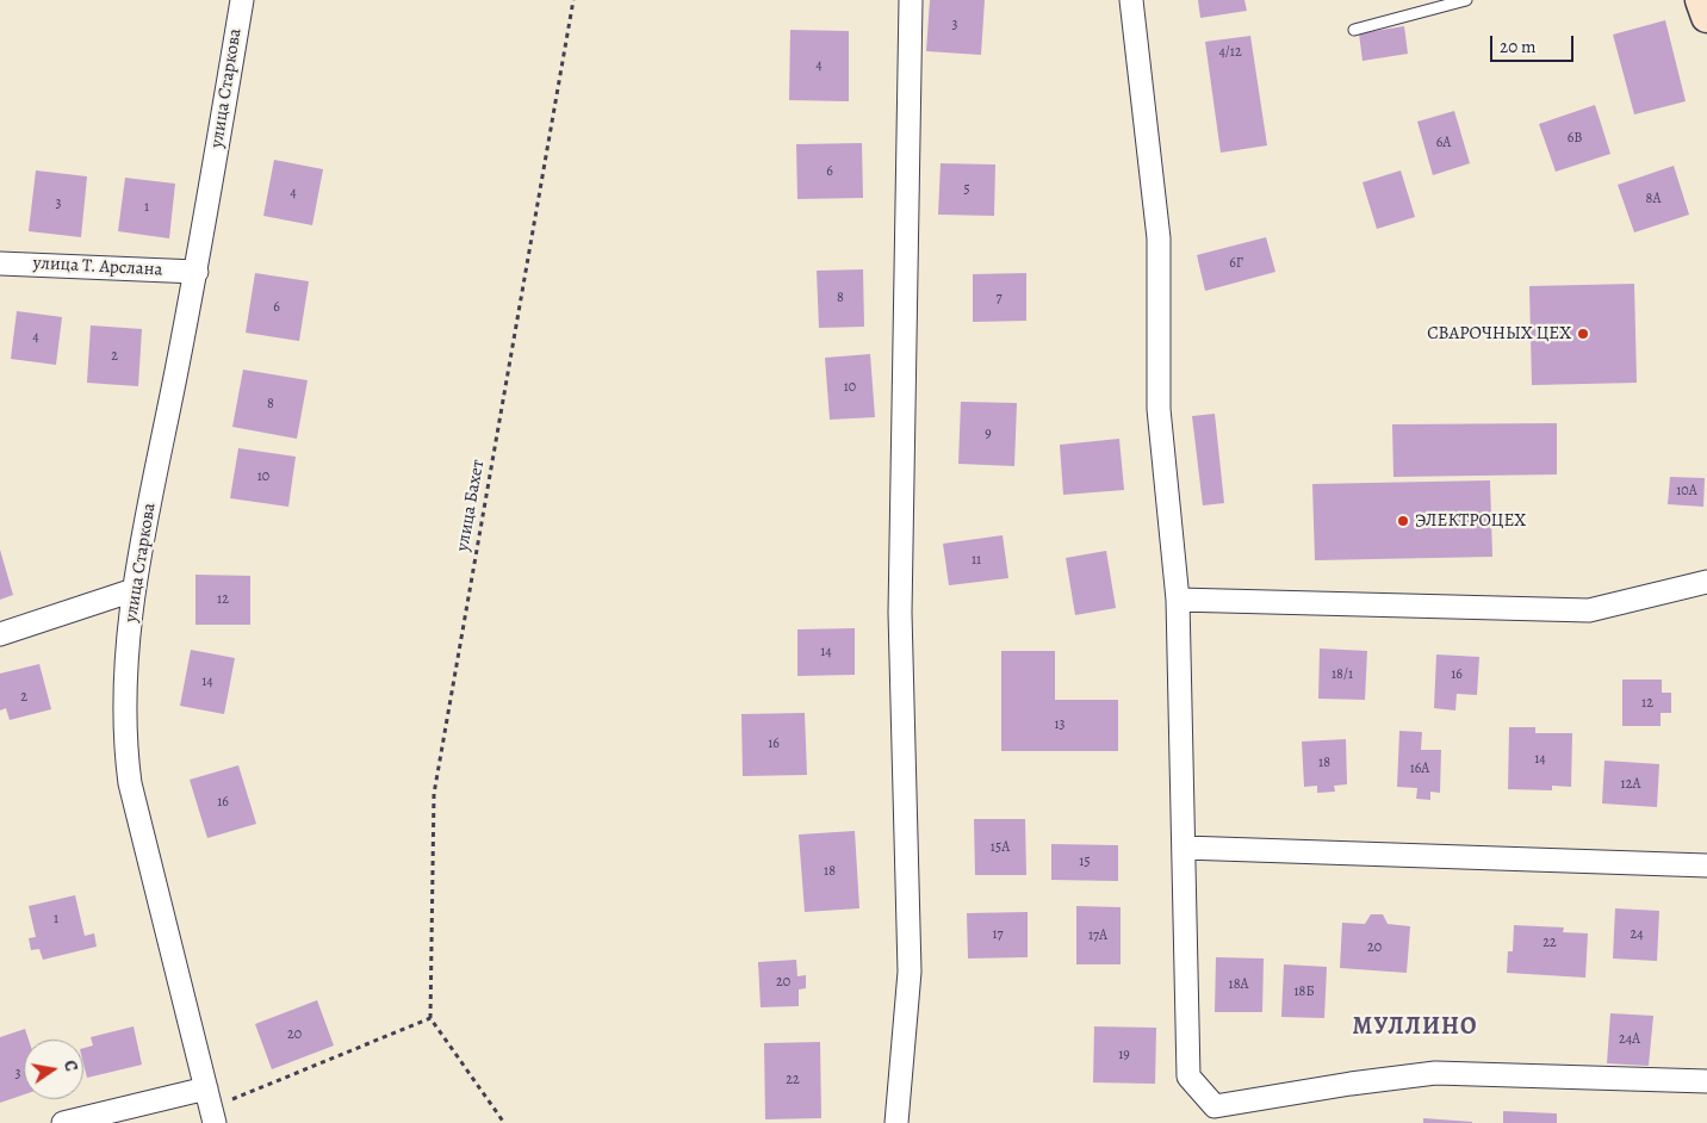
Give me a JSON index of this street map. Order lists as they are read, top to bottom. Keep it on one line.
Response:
{"streets":{"street":["улица Старкова","улица Т. Арслана"],"path":["улица Бахет"]},"crossings":[["улица Старкова","улица Т. Арслана"]],"districts":["МУЛЛИНО"],"places":["СВАРОЧНЫХ ЦЕХ","ЭЛЕКТРОЦЕХ"],"house_numbers":["3","4/12","4","6В","6А","6","5","4","8А","3","1","6Г","8","7","6","4","2","10","8","9","10","10А","11","12","14","18/1","16","14","2","12","13","16","14","18","16А","12А","16","15А","15","18","1","17","24","17А","22","20","20","18А","18Б","20","24А","19","3","22"],"scale_bar":"20 m","north":"right"}
